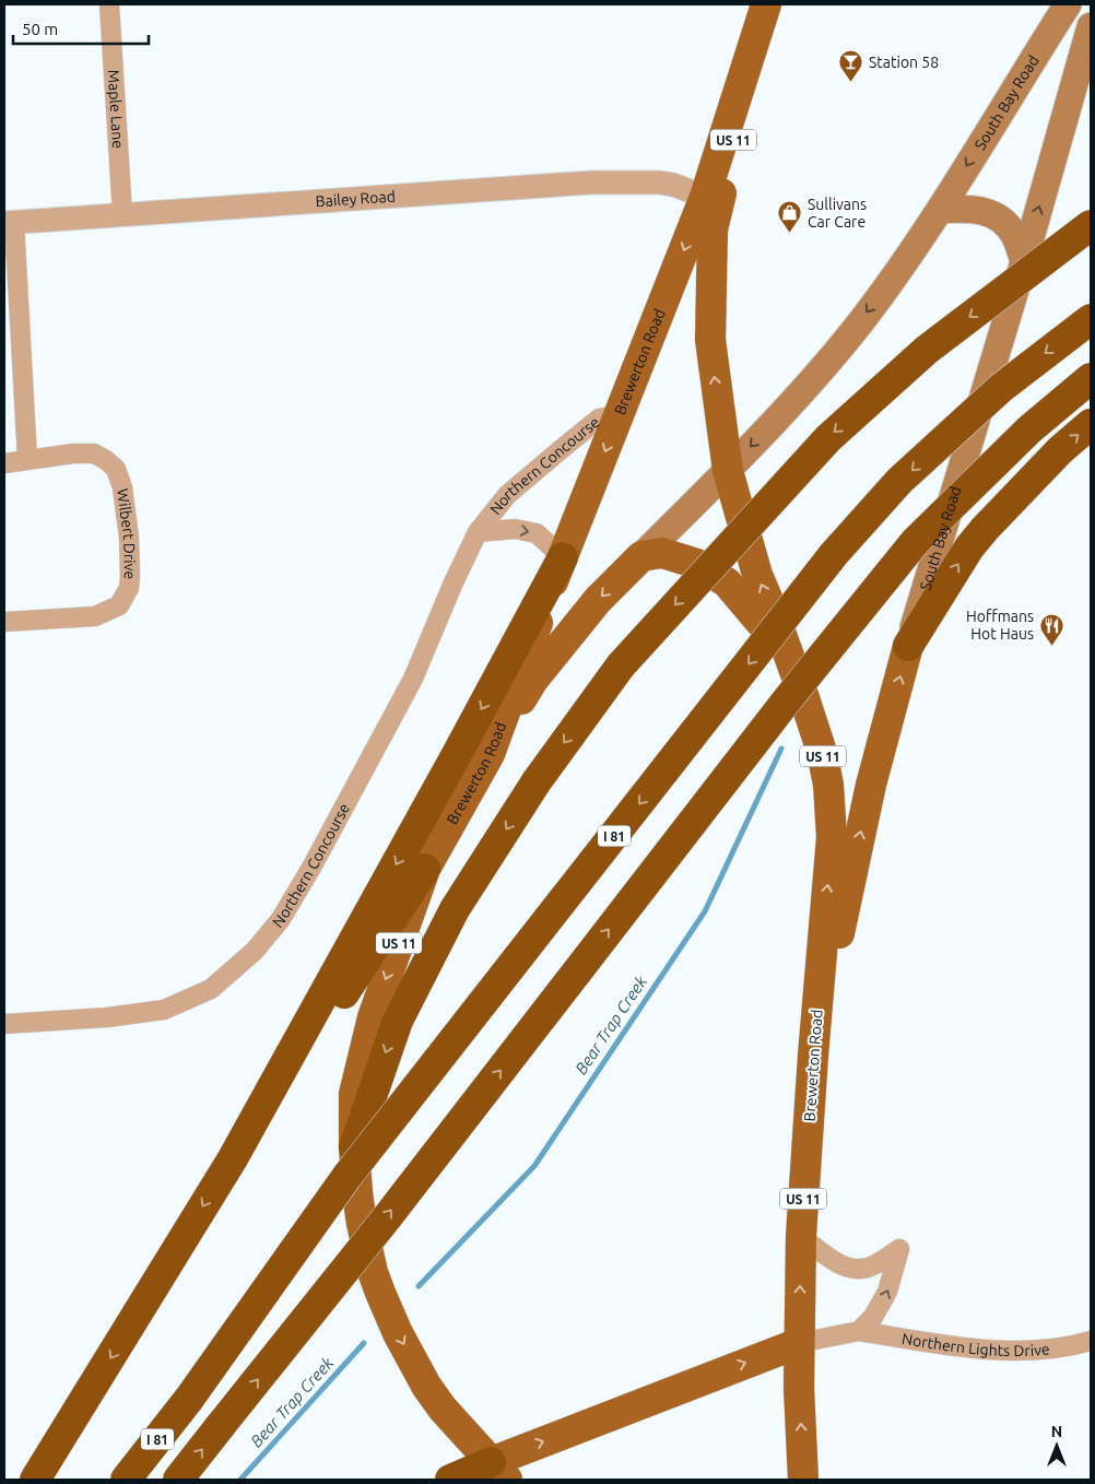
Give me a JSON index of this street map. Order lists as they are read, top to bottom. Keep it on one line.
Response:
{"streets":{"highway":["I 81"],"main road":["South Bay Road","US 11","Brewerton Road"],"street":["Maple Lane","Bailey Road","Northern Concourse","Wilbert Drive","Northern Lights Drive"]},"crossings":[["South Bay Road","Brewerton Road"],["Maple Lane","Bailey Road"],["Bailey Road","Brewerton Road"],["Brewerton Road","Northern Concourse"]],"water":["Bear Trap Creek"],"places":{"bar":["Station 58"],"shop":["Sullivans Car Care"],"restaurant":["Hoffmans Hot Haus"]},"scale_bar":"50 m","north":"top"}
